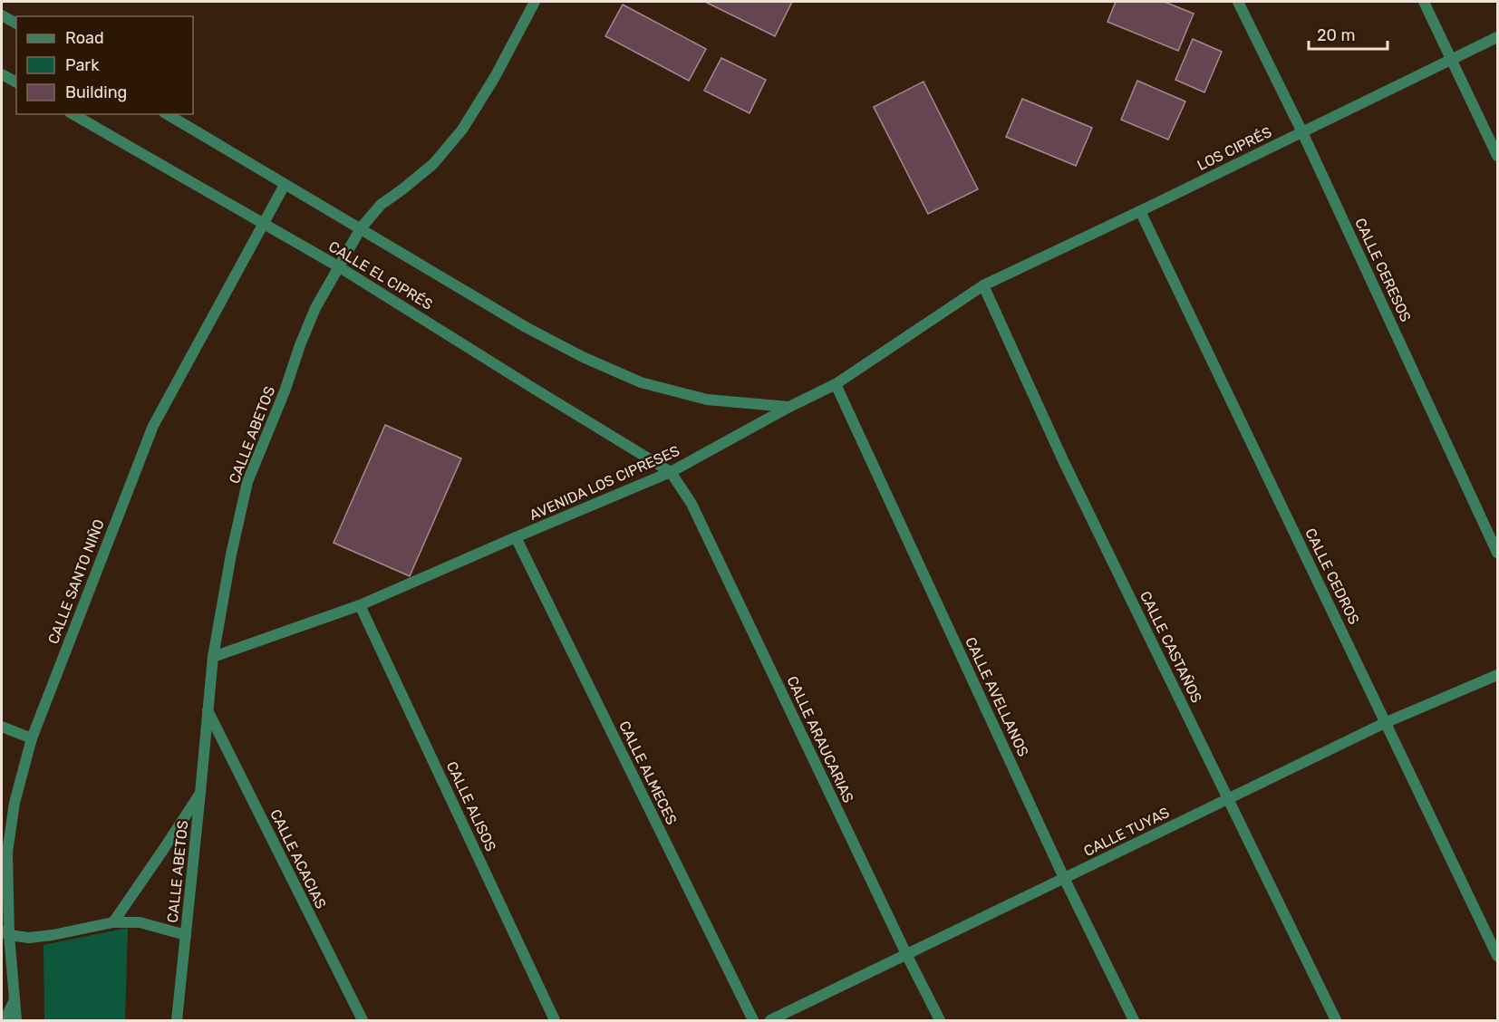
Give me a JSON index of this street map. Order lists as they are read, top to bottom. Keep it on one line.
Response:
{"streets":{"street":["LOS CIPRÉS","CALLE CERESOS","CALLE EL CIPRÉS","CALLE ABETOS","AVENIDA LOS CIPRESES","CALLE CEDROS","CALLE SANTO NIÑO","CALLE CASTAÑOS","CALLE AVELLANOS","CALLE ARAUCARIAS","CALLE ALMECES","CALLE ALISOS","CALLE TUYAS","CALLE ACACIAS"]},"crossings":[["LOS CIPRÉS","CALLE CERESOS"],["LOS CIPRÉS","AVENIDA LOS CIPRESES"],["LOS CIPRÉS","CALLE CEDROS"],["LOS CIPRÉS","CALLE CASTAÑOS"],["CALLE EL CIPRÉS","CALLE ABETOS"],["CALLE EL CIPRÉS","AVENIDA LOS CIPRESES"],["CALLE EL CIPRÉS","CALLE SANTO NIÑO"],["CALLE EL CIPRÉS","CALLE ARAUCARIAS"],["CALLE ABETOS","AVENIDA LOS CIPRESES"],["CALLE ABETOS","CALLE ACACIAS"],["AVENIDA LOS CIPRESES","CALLE CASTAÑOS"],["AVENIDA LOS CIPRESES","CALLE AVELLANOS"],["AVENIDA LOS CIPRESES","CALLE ARAUCARIAS"],["AVENIDA LOS CIPRESES","CALLE ALMECES"],["AVENIDA LOS CIPRESES","CALLE ALISOS"],["CALLE CEDROS","CALLE TUYAS"],["CALLE CASTAÑOS","CALLE TUYAS"],["CALLE AVELLANOS","CALLE TUYAS"],["CALLE ARAUCARIAS","CALLE TUYAS"]],"legend":["Road","Park","Building"],"scale_bar":"20 m"}
